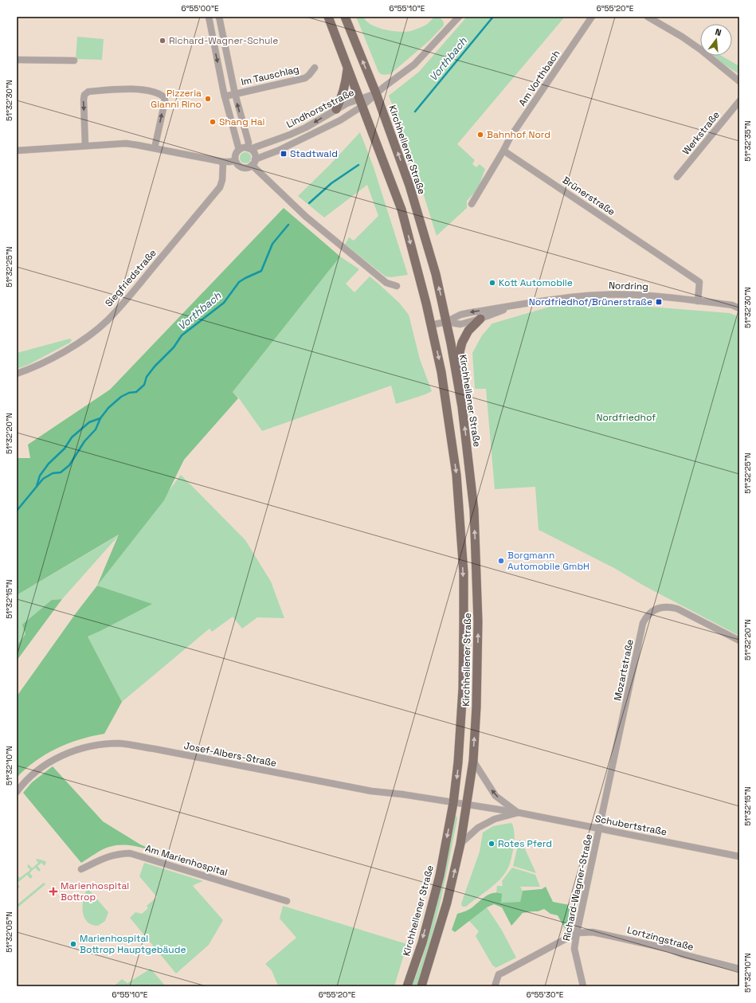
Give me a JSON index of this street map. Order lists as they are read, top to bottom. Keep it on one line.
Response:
{"streets":{"main road":["Kirchhellener Straße"],"street":["Im Tauschlag","Am Vorthbach","Lindhorststraße","Werkstraße","Brünerstraße","Siegfriedstraße","Nordring","Mozartstraße","Josef-Albers-Straße","Schubertstraße","Am Marienhospital","Richard-Wagner-Straße","Lortzingstraße"]},"crossings":[["Am Vorthbach","Brünerstraße"],["Lindhorststraße","Kirchhellener Straße"],["Kirchhellener Straße","Nordring"],["Kirchhellener Straße","Josef-Albers-Straße"],["Kirchhellener Straße","Schubertstraße"],["Brünerstraße","Nordring"],["Mozartstraße","Schubertstraße"],["Mozartstraße","Richard-Wagner-Straße"],["Schubertstraße","Richard-Wagner-Straße"],["Richard-Wagner-Straße","Lortzingstraße"]],"water":["Vorthbach"],"parks":["Nordfriedhof"],"places":{"other":["Richard-Wagner-Schule","Pizzeria Gianni Rino","Shang Hai","Bahnhof Nord","Kott Automobile","Borgmann Automobile GmbH","Rotes Pferd","Marienhospital Bottrop Hauptgebäude"],"transit":["Stadtwald","Nordfriedhof/Brünerstraße"],"health":["Marienhospital Bottrop"]},"north":"top","coordinates":["6°55'00\"E","6°55'10\"E","6°55'20\"E","51°32'30\"N","51°32'35\"N","51°32'25\"N","51°32'20\"N","51°32'15\"N","51°32'10\"N","51°32'05\"N","6°55'30\"E"]}
